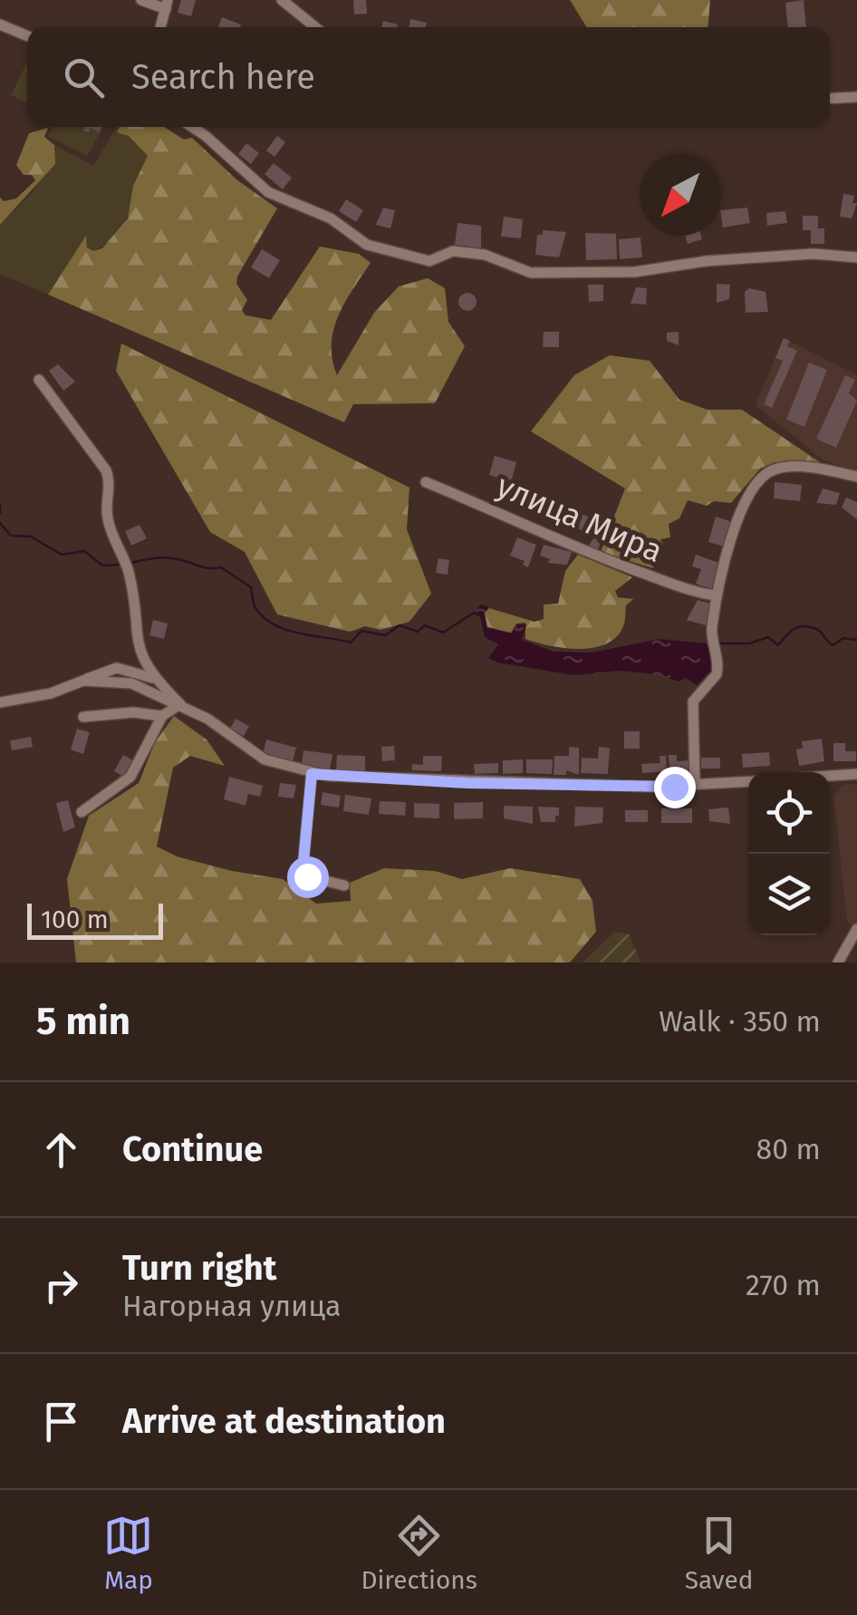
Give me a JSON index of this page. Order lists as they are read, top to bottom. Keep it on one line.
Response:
{"streets":{"street":["улица Мира"]},"scale_bar":"100 m","north":"bottom left","page":{"search":"Search here","scale":"100 m","heading":["5 min","Walk · 350 m"],"list":[["Continue","80 m"],["Turn right","Нагорная улица","270 m"],"Arrive at destination"],"nav":["Map","Directions","Saved"]}}
